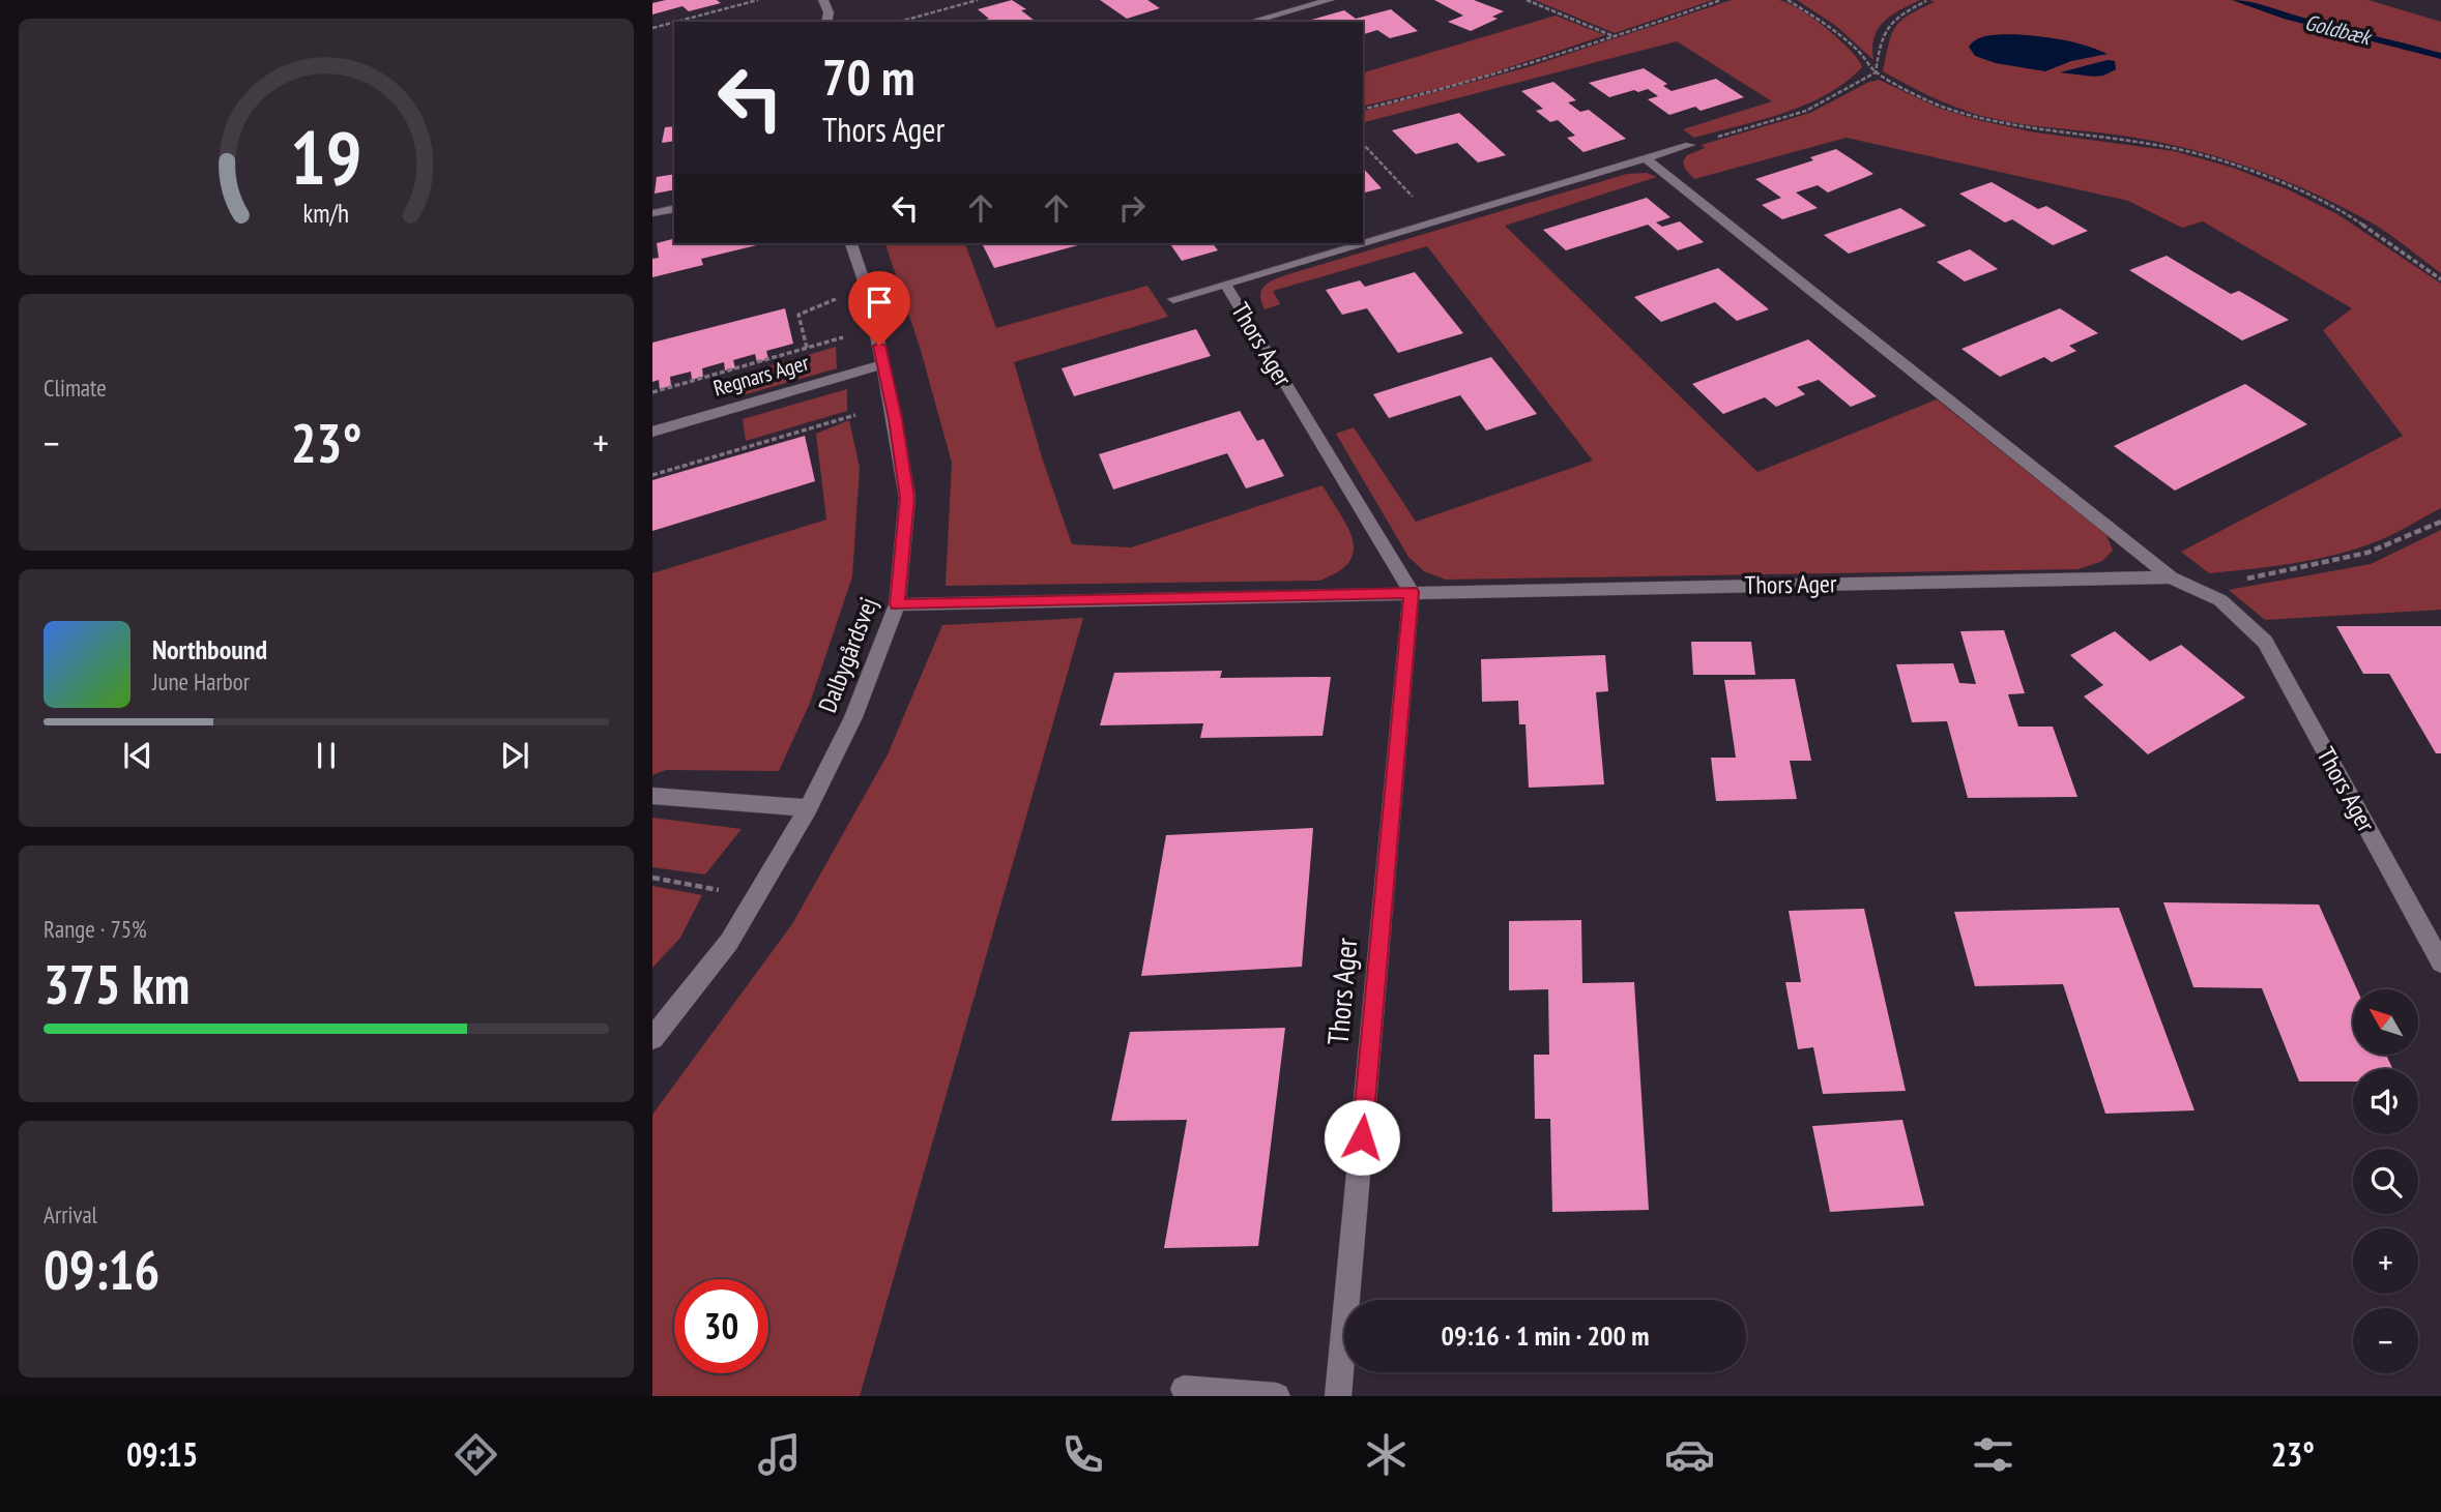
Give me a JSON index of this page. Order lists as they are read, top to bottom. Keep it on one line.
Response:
{"streets":{"street":["Thors Ager","Regnars Ager","Dalbygårdsvej"]},"crossings":[["Thors Ager","Dalbygårdsvej"],["Regnars Ager","Dalbygårdsvej"]],"water":["Goldbæk"],"north":"top left","page":{"turn":["70 m","Thors Ager"],"tile":["Climate",["Range · 75%","375 km"],["Arrival","09:16"]],"heat":["−","23°","+"],"song":["Northbound","June Harbor"],"map_buttons":["+","−"],"limit":"30","trip":"09:16 · 1 min · 200 m","tabs":["09:15","23°"],"gauge":["19","km/h"]}}
